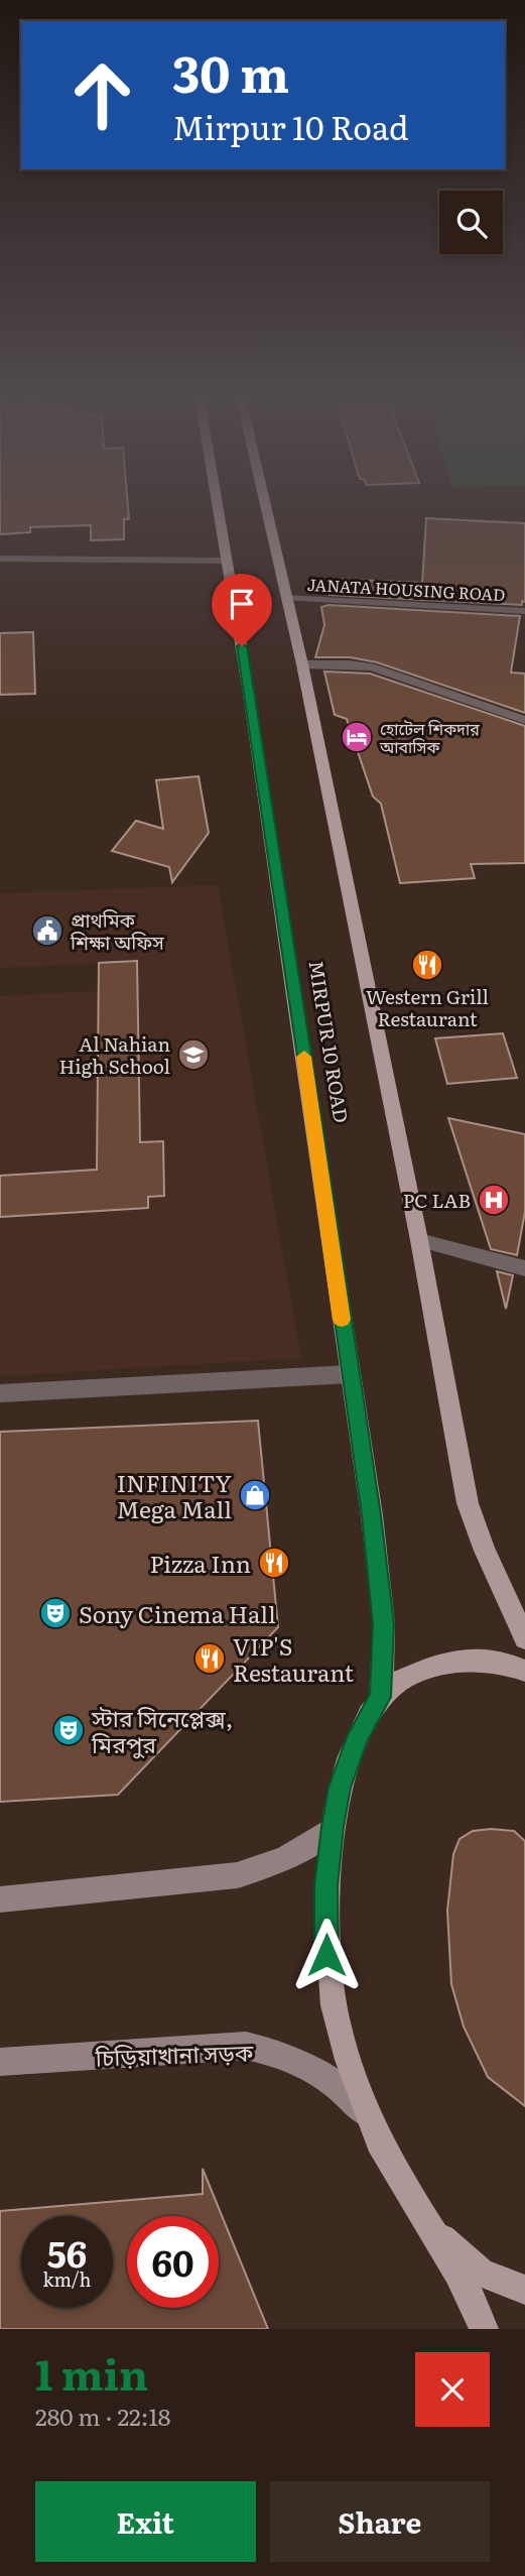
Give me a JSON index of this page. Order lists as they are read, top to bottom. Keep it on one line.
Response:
{"streets":{"main road":["MIRPUR 10 ROAD","চিড়িয়াখানা সড়ক"],"street":["JANATA HOUSING ROAD"]},"places":{"hotel":["হোটেল শিকদার আবাসিক"],"public building":["প্রাথমিক শিক্ষা অফিস"],"restaurant":["Western Grill Restaurant","Pizza Inn","VIP'S Restaurant"],"school or university":["Al Nahian High School"],"hospital":["PC LAB"],"shop":["INFINITY Mega Mall"],"theatre":["Sony Cinema Hall","স্টার সিনেপ্লেক্স, মিরপুর"]},"page":{"turn":["30 m","Mirpur 10 Road"],"speed":"56 km/h","limit":"60","heading":["1 min","280 m · 22:18"],"buttons":["Exit","Share"]}}
